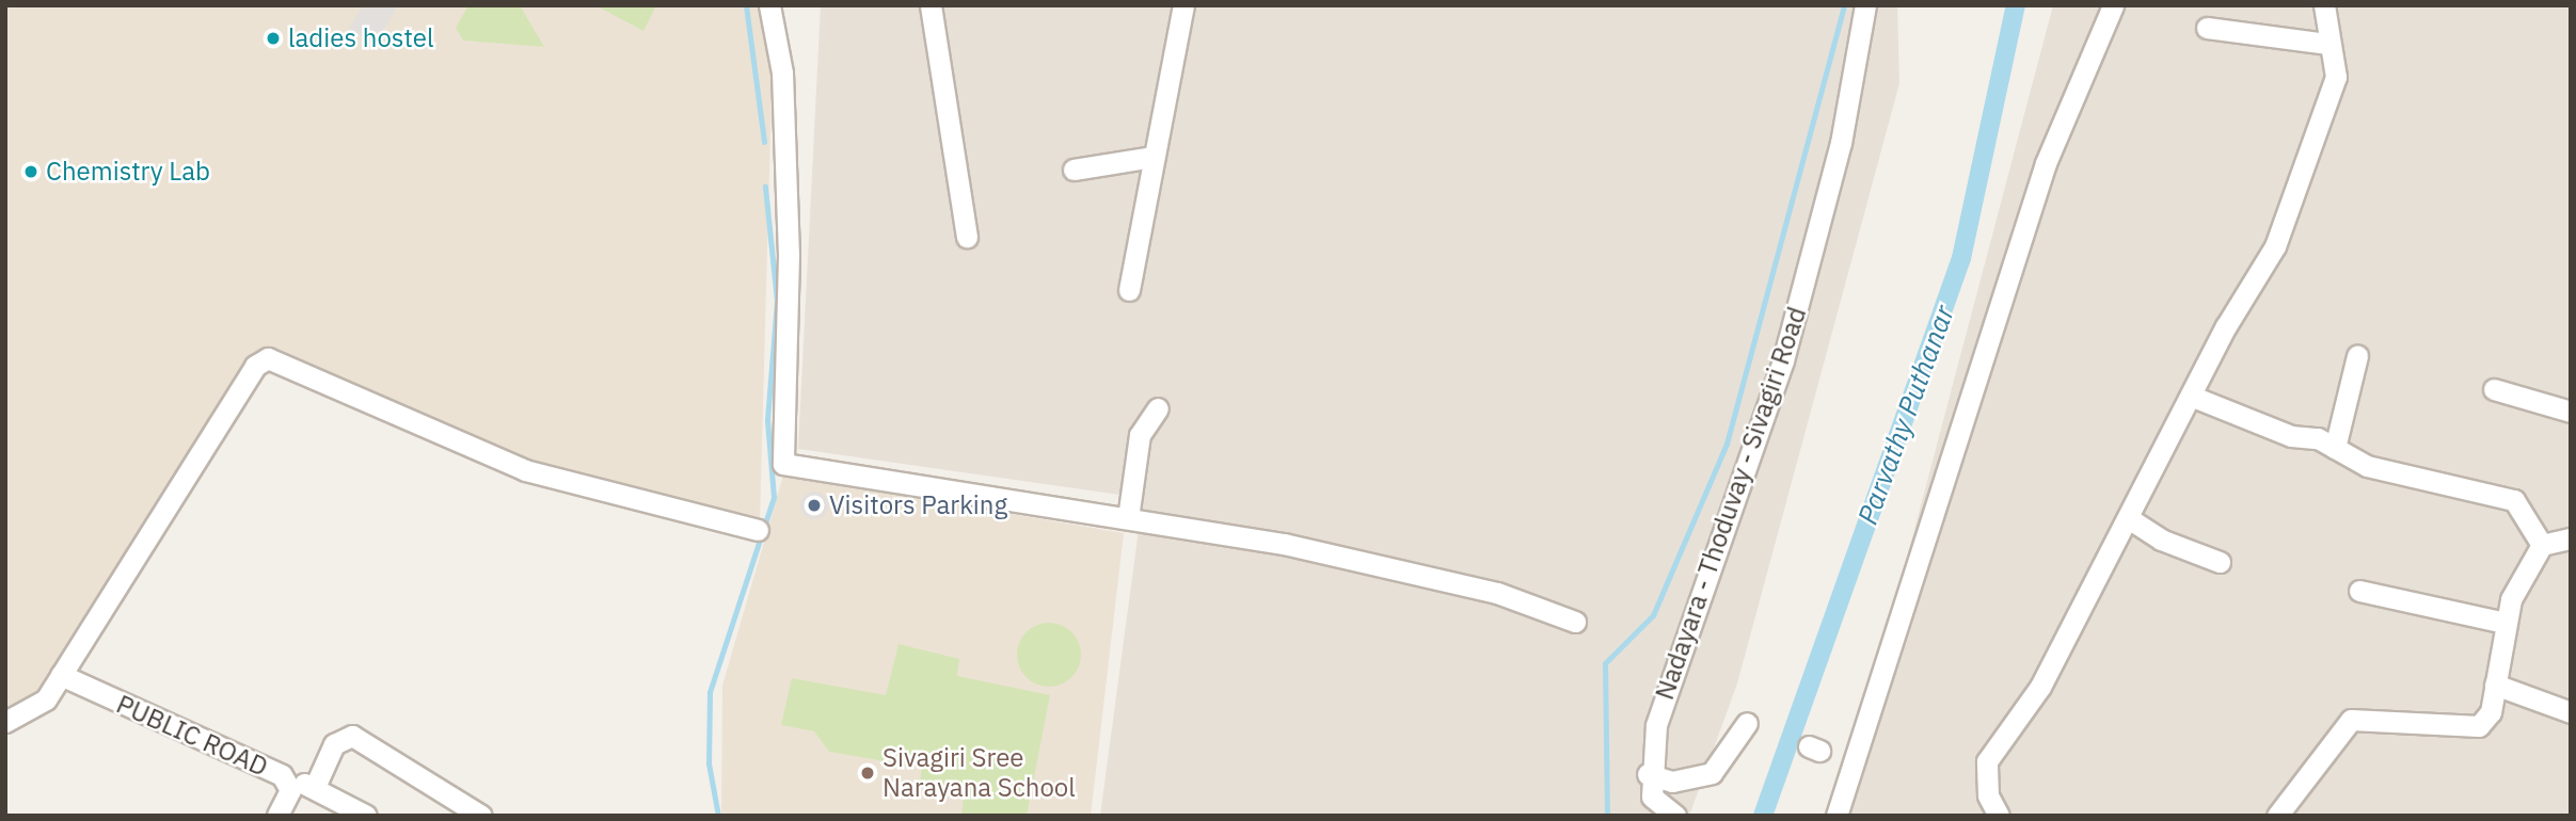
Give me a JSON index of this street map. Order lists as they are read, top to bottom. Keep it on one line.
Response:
{"streets":{"street":["Nadayara - Thoduvay - Sivagiri Road","PUBLIC ROAD"]},"water":["Parvathy Puthanar"],"places":["ladies hostel","Chemistry Lab","Visitors Parking","Sivagiri Sree Narayana School"]}
